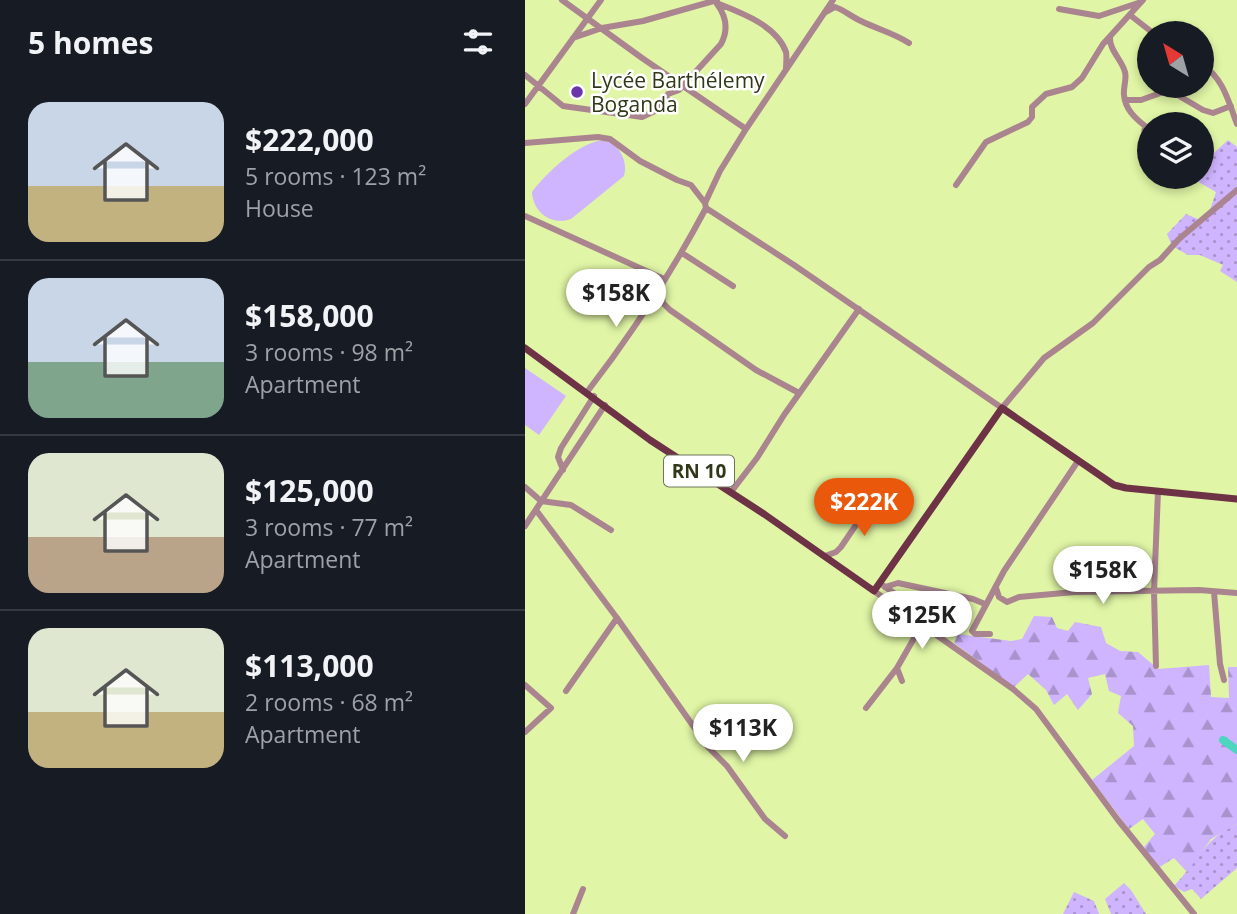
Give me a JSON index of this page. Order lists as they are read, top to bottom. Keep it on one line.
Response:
{"streets":{"main road":["RN 10"]},"places":["Lycée Barthélemy Boganda"],"north":"top left","page":{"heading":"5 homes","list":[{"name":"$222,000","note":"5 rooms · 123 m² · House"},{"name":"$158,000","note":"3 rooms · 98 m² · Apartment"},{"name":"$125,000","note":"3 rooms · 77 m² · Apartment"},{"name":"$113,000","note":"2 rooms · 68 m² · Apartment"}],"price":["$158K","$222K","$158K","$125K","$113K"]}}
